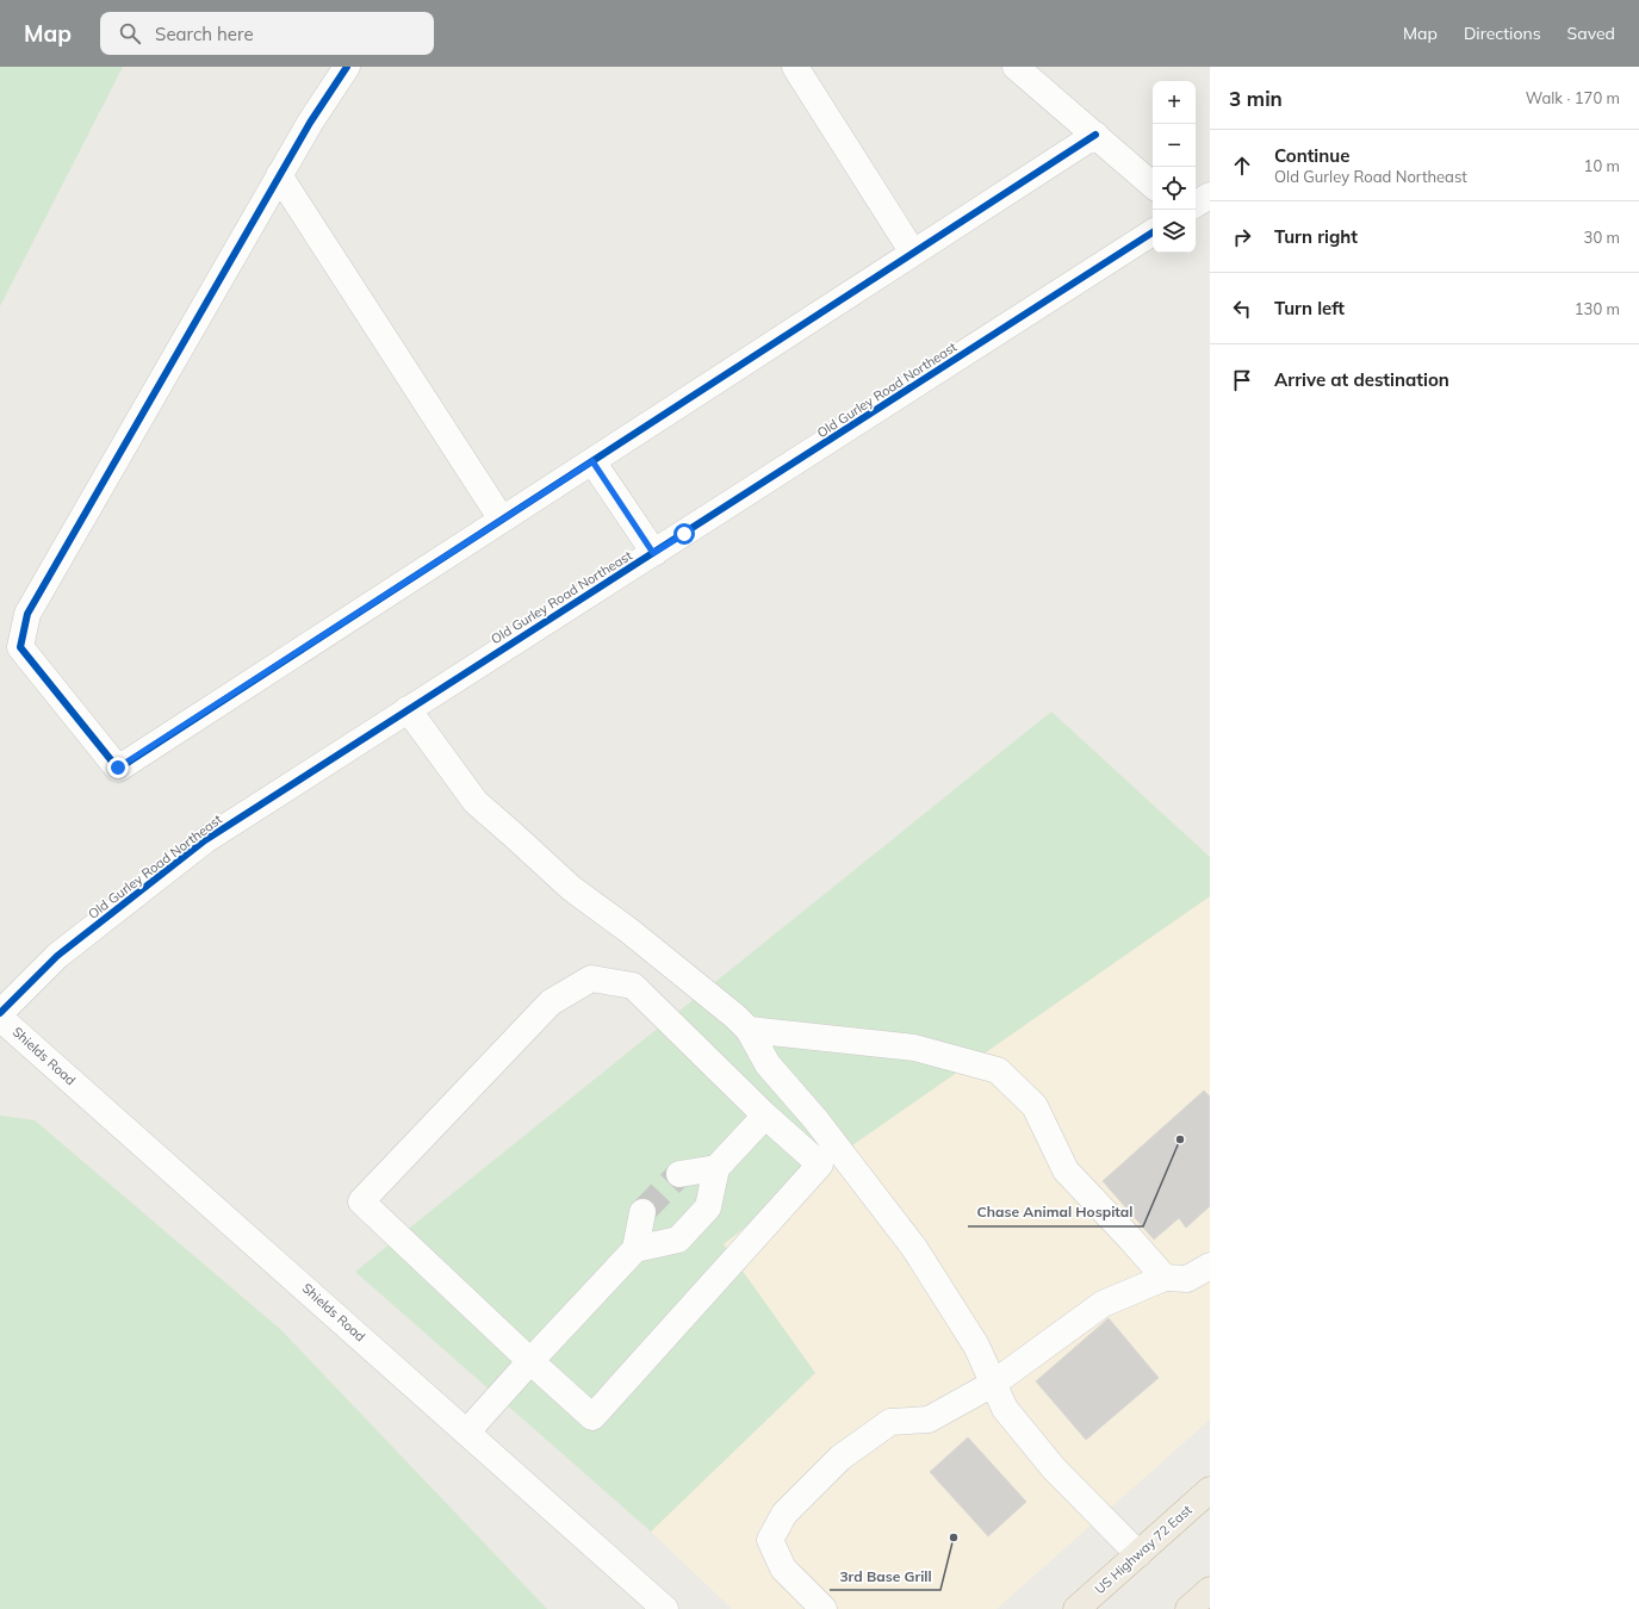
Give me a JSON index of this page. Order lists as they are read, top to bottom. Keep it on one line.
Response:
{"streets":{"highway":["US Highway 72 East"],"street":["Old Gurley Road Northeast","Shields Road"]},"places":["Chase Animal Hospital","3rd Base Grill"],"page":{"header":"Map","search":"Search here","nav":["Map","Directions","Saved"],"heading":["3 min","Walk · 170 m"],"map_buttons":["+","−"],"list":[["Continue","Old Gurley Road Northeast","10 m"],["Turn right","30 m"],["Turn left","130 m"],"Arrive at destination"]}}
